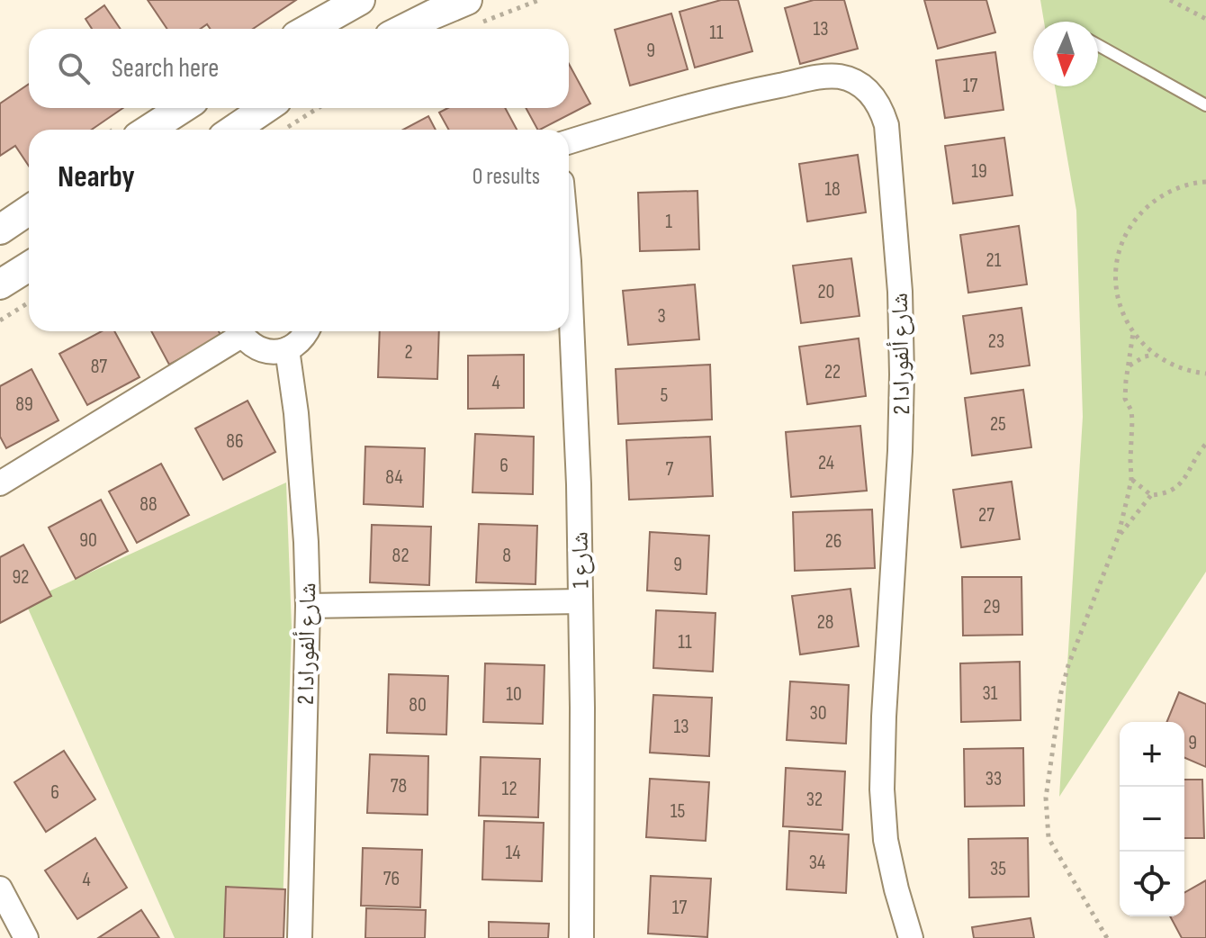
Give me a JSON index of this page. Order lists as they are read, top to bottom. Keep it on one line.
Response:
{"streets":{"street":["شارع ألفورادا 2","شارع 1"]},"house_numbers":["13","11","9","17","19","18","1","21","20","3","23","2","87","22","4","5","89","25","86","24","6","7","84","88","27","90","26","82","8","9","92","29","28","11","31","10","80","30","13","9","33","78","12","6","32","15","14","34","35","76","4","17"],"north":"bottom","page":{"search":"Search here","heading":["Nearby","0 results"],"map_buttons":["+","−"]}}
